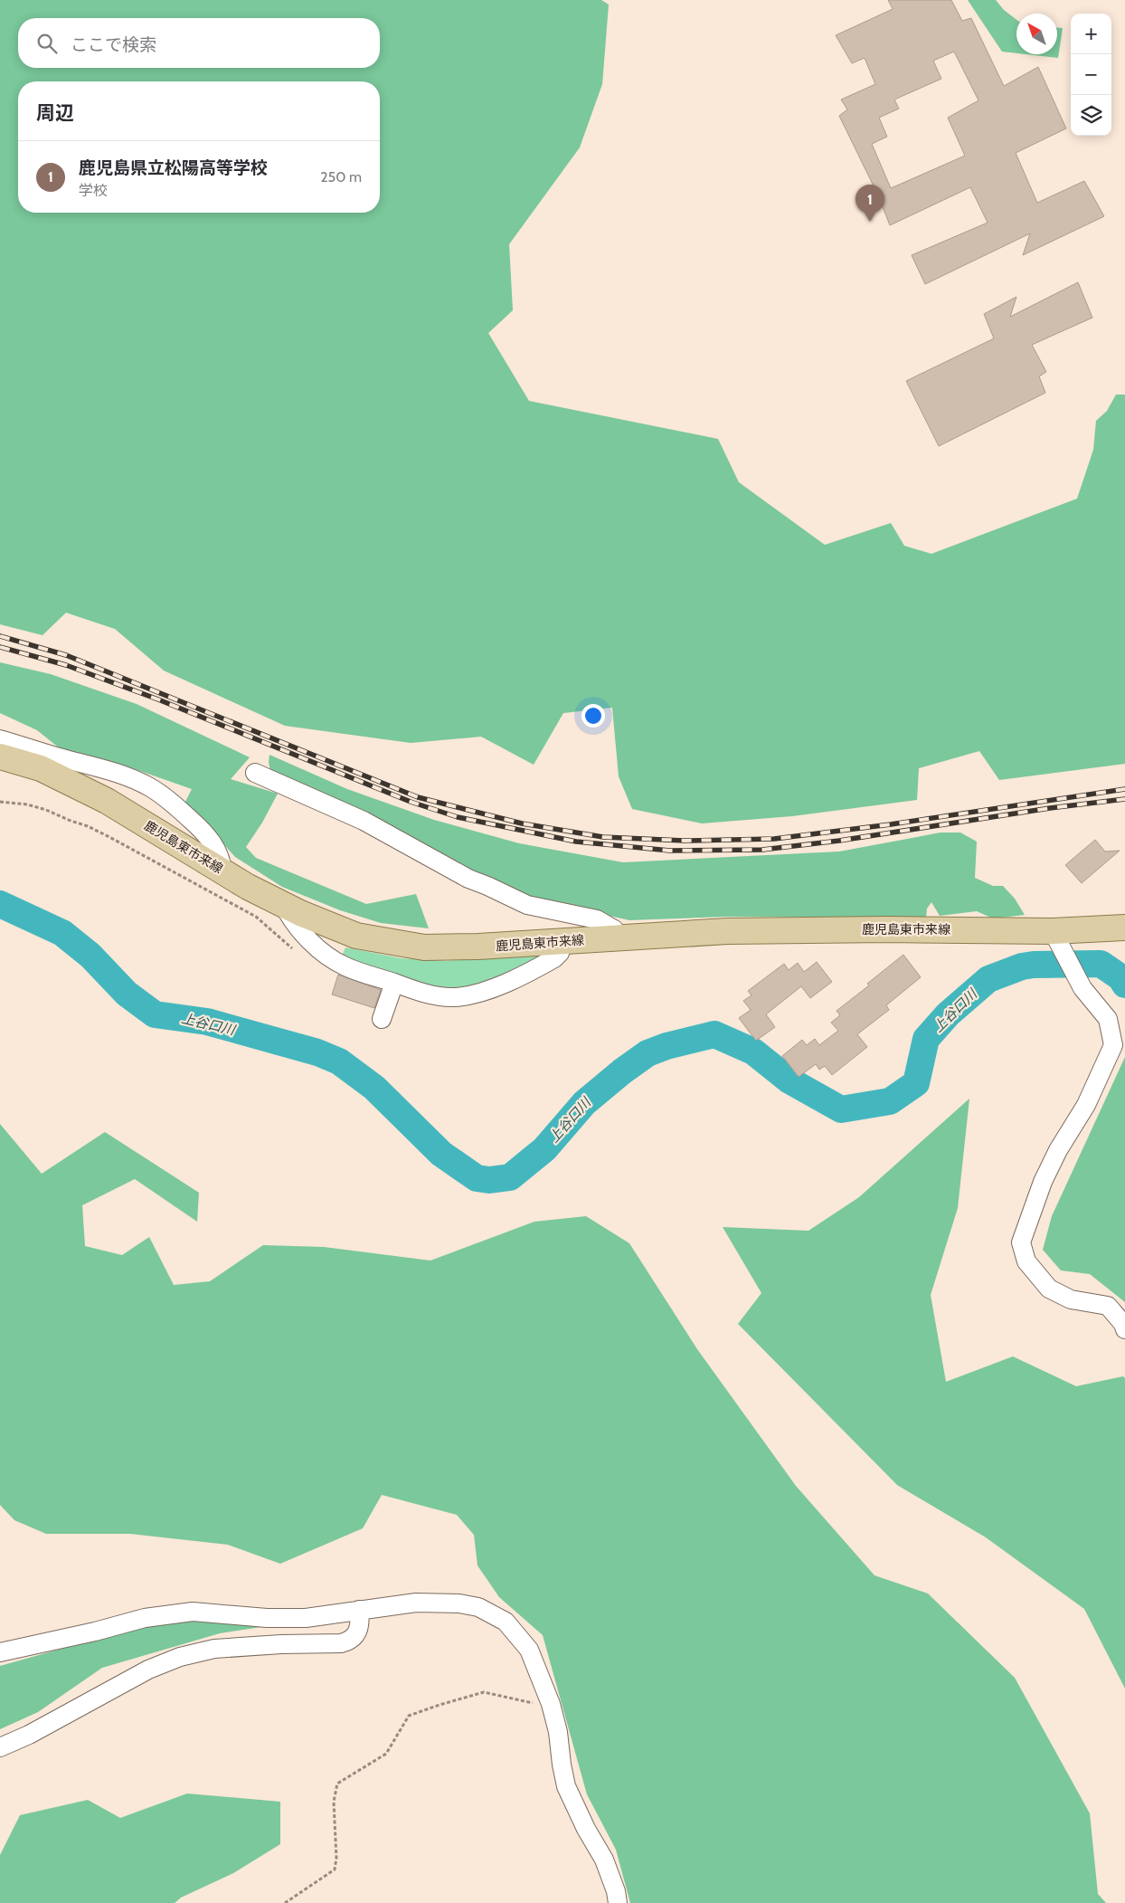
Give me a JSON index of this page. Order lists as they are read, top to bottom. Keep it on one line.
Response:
{"streets":{"main road":["鹿児島東市来線"]},"water":["上谷口川"],"north":"top left","page":{"map_buttons":["+","−"],"search":"ここで検索","heading":"周辺","list":[{"mark":"1","name":"鹿児島県立松陽高等学校","note":"学校","value":"250 m"}],"pins":"1"}}
